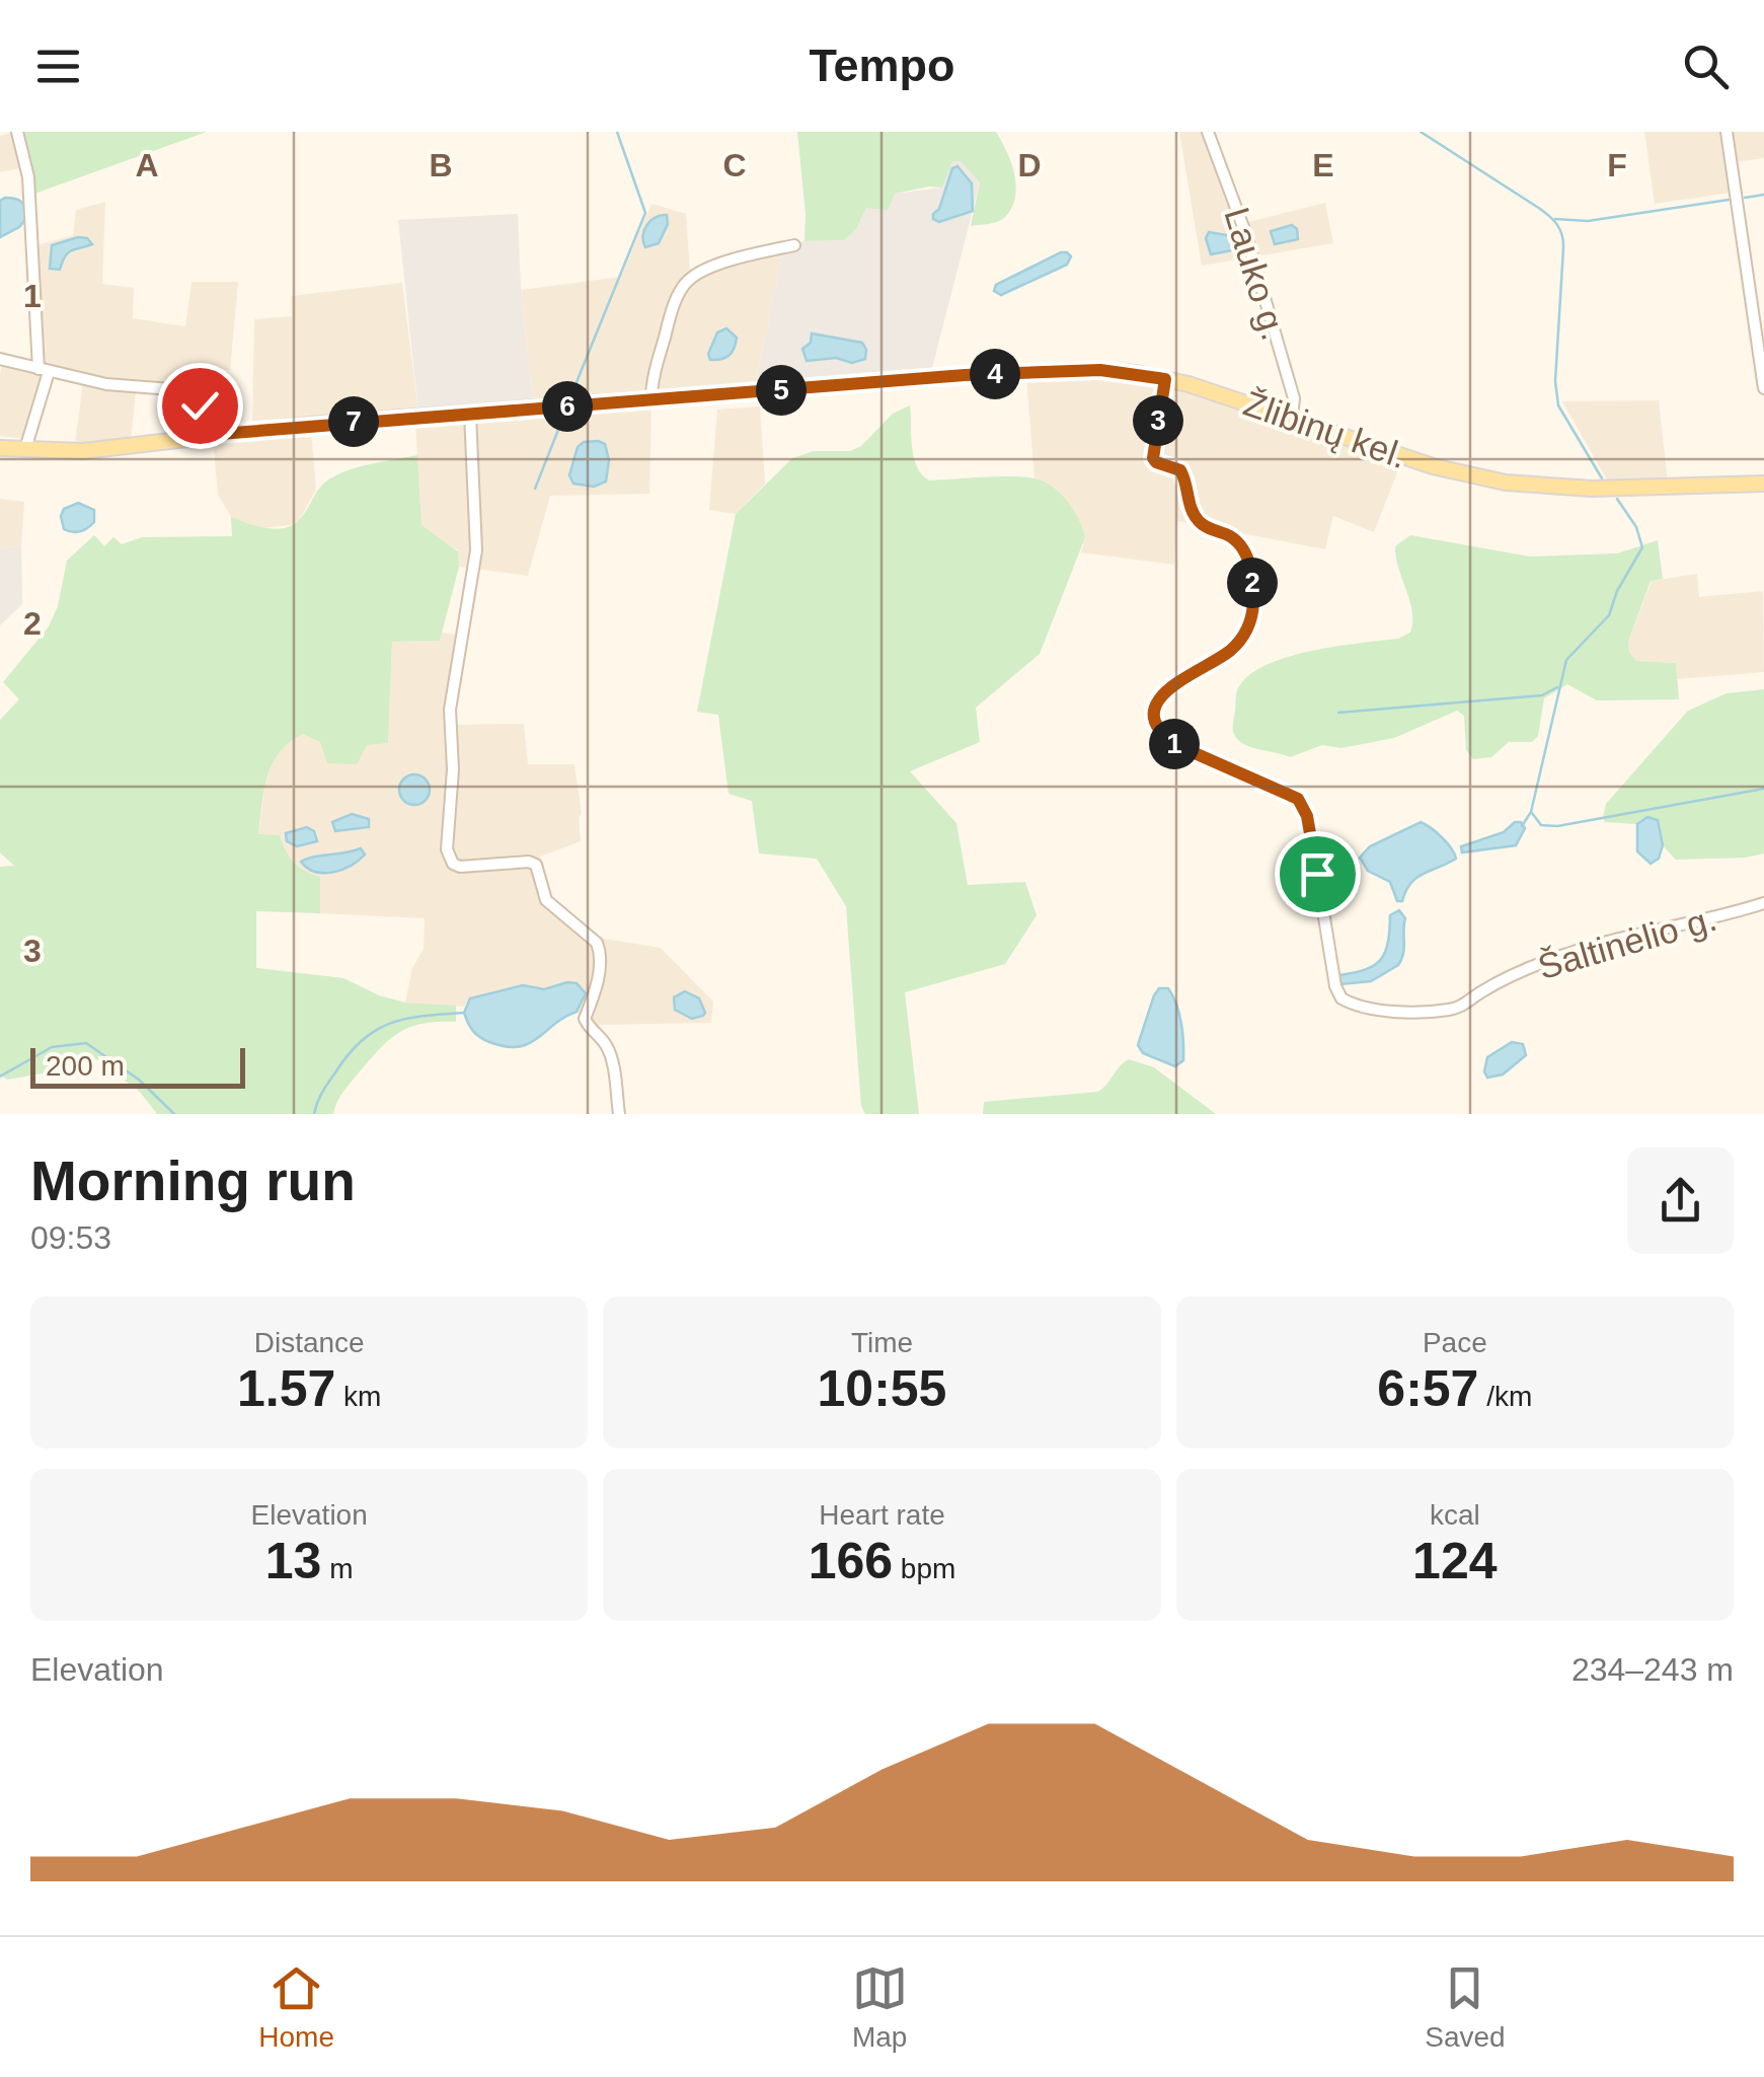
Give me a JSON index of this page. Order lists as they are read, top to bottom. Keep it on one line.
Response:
{"streets":{"main road":["Žlibinų kel."],"street":["Lauko g.","Šaltinėlio g."]},"crossings":[["Lauko g.","Žlibinų kel."],["Žlibinų kel.","Šaltinėlio g."]],"scale_bar":"200 m","page":{"header":"Tempo","pins":["4","5","6","3","7","2","1"],"scale":"200 m","heading":["Morning run","09:53"],"stats":[["Distance","1.57 km"],["Time","10:55"],["Pace","6:57 /km"],["Elevation","13 m"],["Heart rate","166 bpm"],["kcal","124"]],"chart":["Elevation","234–243 m"],"tabs":["Home","Map","Saved"]},"grid":{"columns":["A","B","C","D","E","F"],"rows":["1","2","3"]}}
